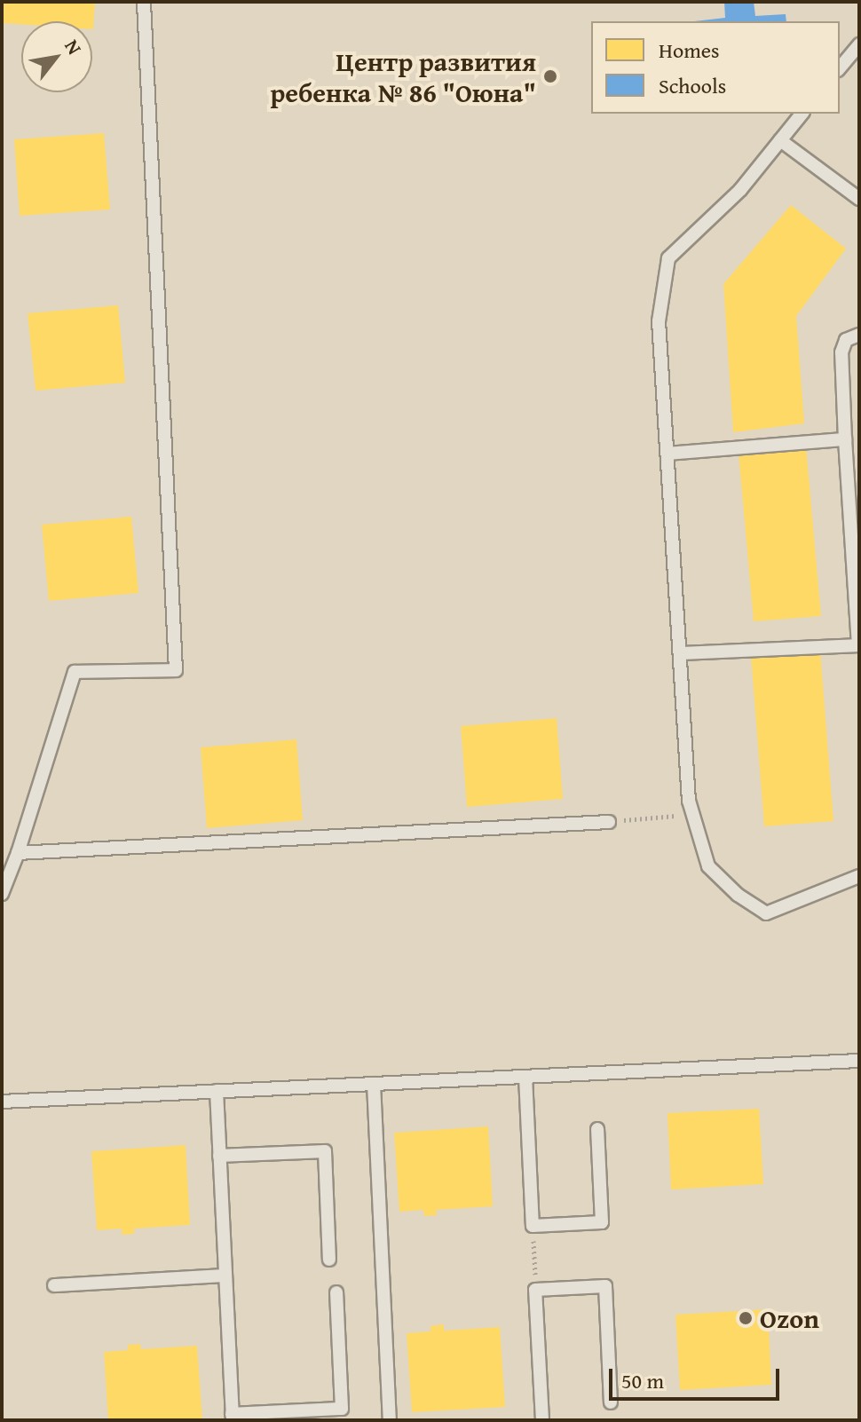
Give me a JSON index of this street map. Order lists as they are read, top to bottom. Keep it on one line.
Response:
{"places":["Центр развития ребенка № 86 \"Оюна\"","Ozon"],"legend":["Homes","Schools"],"scale_bar":"50 m","north":"top right"}
